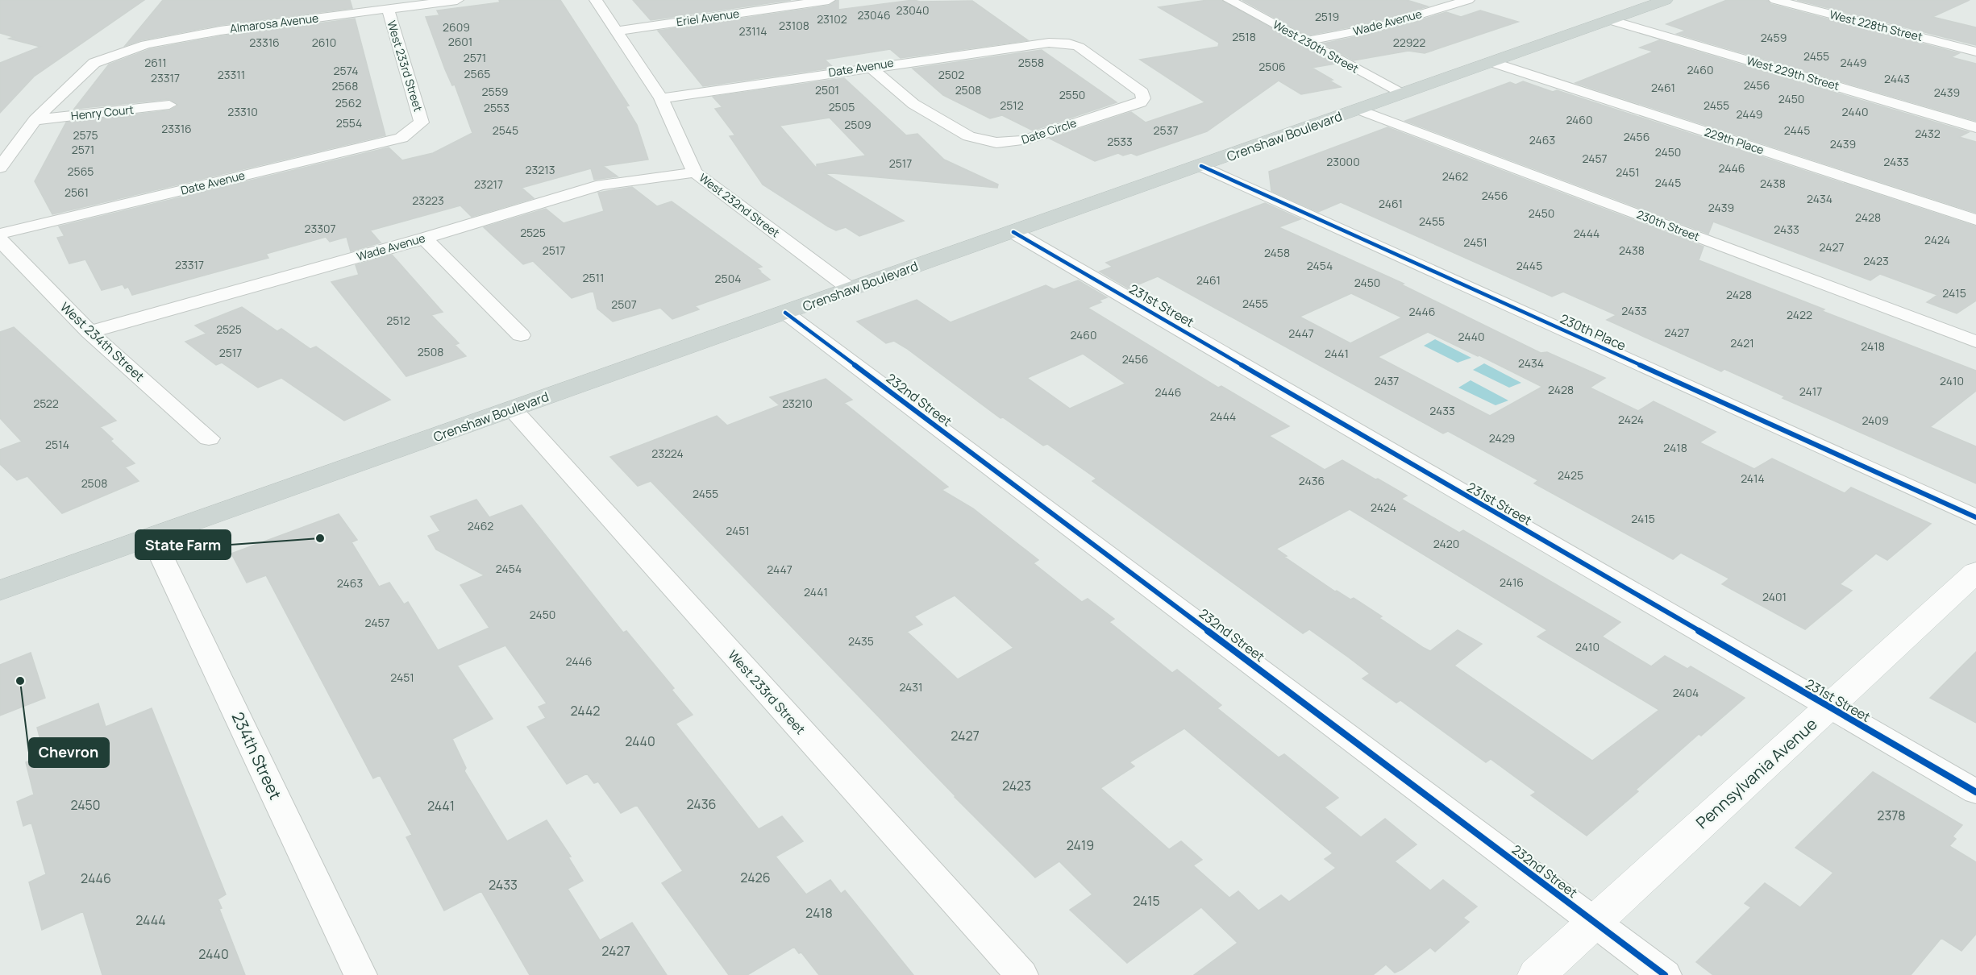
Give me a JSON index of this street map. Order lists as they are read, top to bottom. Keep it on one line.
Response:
{"streets":{"main road":["Crenshaw Boulevard"],"street":["Eriel Avenue","Wade Avenue","Almarosa Avenue","West 228th Street","West 230th Street","West 233rd Street","Date Avenue","West 229th Street","Henry Court","Date Circle","229th Place","West 232nd Street","230th Street","231st Street","230th Place","West 234th Street","232nd Street","234th Street","Pennsylvania Avenue"]},"crossings":[["Eriel Avenue","West 232nd Street"],["Wade Avenue","West 230th Street"],["Wade Avenue","West 232nd Street"],["Wade Avenue","West 234th Street"],["Almarosa Avenue","West 233rd Street"],["Almarosa Avenue","Henry Court"],["West 230th Street","Crenshaw Boulevard"],["West 233rd Street","Date Avenue"],["West 233rd Street","Crenshaw Boulevard"],["Date Avenue","Date Circle"],["Date Avenue","West 232nd Street"],["West 229th Street","Crenshaw Boulevard"],["Crenshaw Boulevard","229th Place"],["Crenshaw Boulevard","West 232nd Street"],["Crenshaw Boulevard","230th Street"],["Crenshaw Boulevard","231st Street"],["Crenshaw Boulevard","230th Place"],["Crenshaw Boulevard","232nd Street"],["Crenshaw Boulevard","234th Street"],["231st Street","Pennsylvania Avenue"],["232nd Street","Pennsylvania Avenue"]],"places":["State Farm","Chevron"],"house_numbers":["23040","23046","2519","23102","23108","2609","23114","2518","2459","2601","23316","2610","22922","2455","2571","2611","2558","2449","2506","2460","2574","2565","23311","2502","23317","2443","2456","2568","2461","2501","2508","2559","2439","2550","2450","2562","2512","2455","2505","2553","23310","2440","2449","2460","2554","2509","23316","2545","2537","2445","2432","2575","2456","2463","2533","2439","2571","2450","2457","23000","2433","2517","2446","23213","2565","2451","2462","2445","2438","23217","2561","2456","2434","23223","2461","2439","2450","2428","2455","23307","2433","2525","2444","2424","2451","2427","2517","2438","2458","2423","23317","2454","2445","2511","2504","2461","2450","2415","2428","2455","2507","2433","2446","2422","2512","2525","2427","2447","2460","2440","2421","2418","2508","2517","2441","2456","2434","2437","2410","2428","2417","2446","2522","23210","2433","2444","2424","2409","2429","2514","2418","23224","2425","2414","2436","2508","2455","2424","2415","2462","2451","2420","2454","2447","2416","2463","2441","2401","2450","2457","2435","2410","2446","2451","2431","2404","2442","2427","2440","2423","2436","2450","2441","2378","2419","2426","2446","2433","2415","2418","2444","2427","2440"]}
